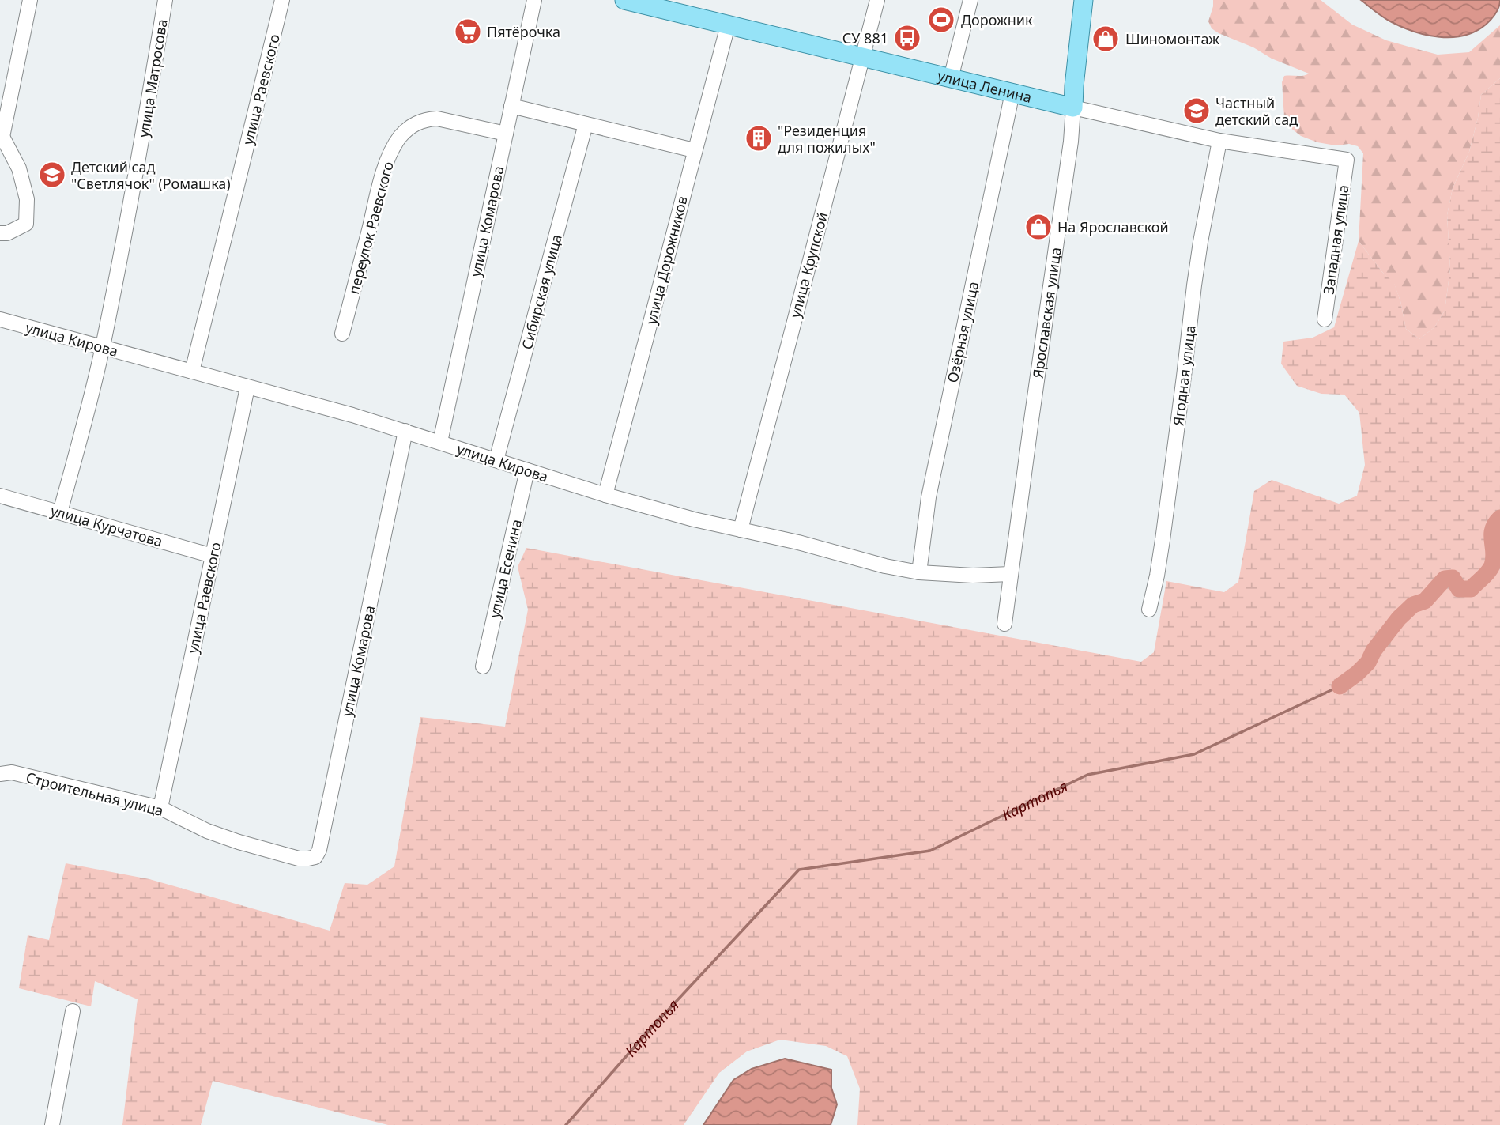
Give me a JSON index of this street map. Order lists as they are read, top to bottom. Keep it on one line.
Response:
{"streets":{"main road":["улица Ленина","Ярославская улица"],"street":["улица Матросова","улица Раевского","улица Комарова","переулок Раевского","Западная улица","улица Дорожников","улица Крупской","Сибирская улица","Озёрная улица","улица Кирова","Ягодная улица","улица Курчатова","улица Есенина","Строительная улица"]},"crossings":[["улица Матросова","улица Кирова"],["улица Матросова","улица Курчатова"],["улица Ленина","Западная улица"],["улица Ленина","улица Дорожников"],["улица Ленина","улица Крупской"],["улица Ленина","Ярославская улица"],["улица Ленина","Озёрная улица"],["улица Ленина","Ягодная улица"],["улица Раевского","улица Кирова"],["улица Раевского","улица Курчатова"],["улица Раевского","Строительная улица"],["улица Комарова","переулок Раевского"],["улица Комарова","улица Кирова"],["улица Комарова","Строительная улица"],["улица Дорожников","улица Кирова"],["улица Крупской","улица Кирова"],["Сибирская улица","улица Кирова"],["Ярославская улица","улица Кирова"],["Озёрная улица","улица Кирова"],["улица Кирова","улица Есенина"]],"water":["Картопья"],"places":{"sports":["Дорожник"],"supermarket":["Пятёрочка"],"bus stop":["СУ 881"],"shop":["Шиномонтаж","На Ярославской"],"school or university":["Частный детский сад","Детский сад \"Светлячок\" (Ромашка)"],"building":["\"Резиденция для пожилых\""]}}
